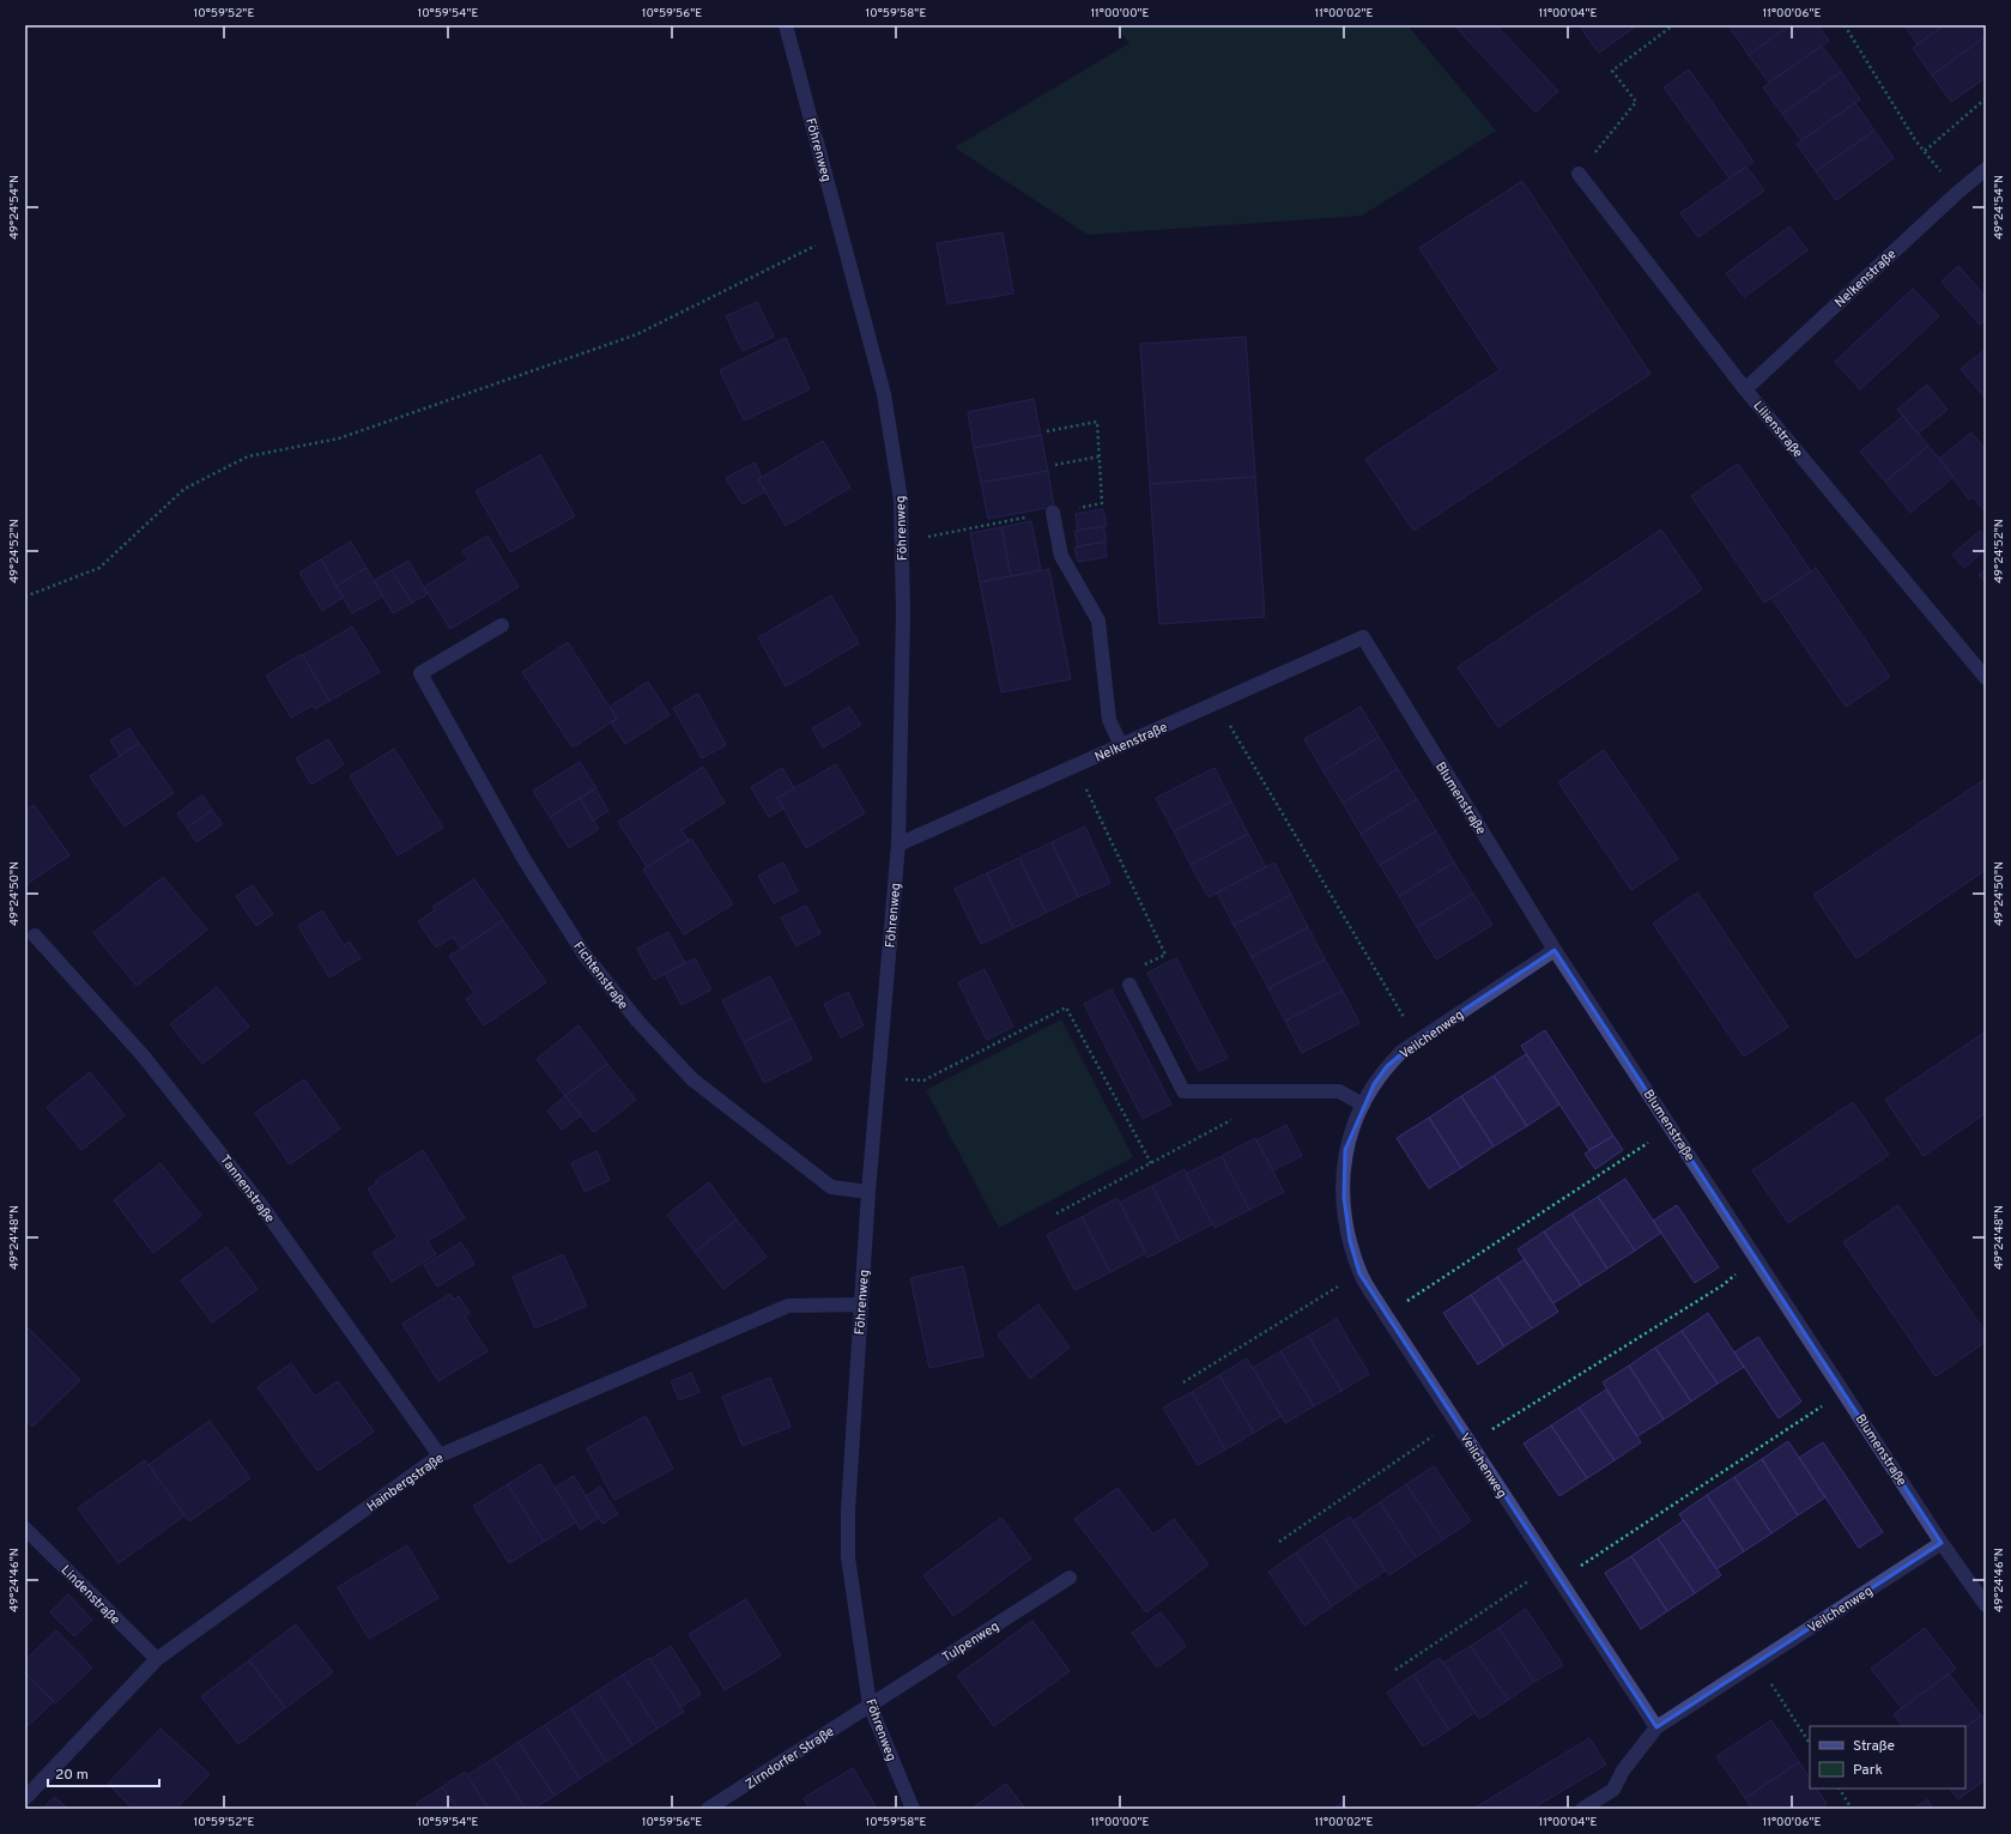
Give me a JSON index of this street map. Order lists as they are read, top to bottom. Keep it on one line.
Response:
{"streets":{"street":["Föhrenweg","Nelkenstraße","Lilienstraße","Blumenstraße","Fichtenstraße","Veilchenweg","Tannenstraße","Hainbergstraße","Lindenstraße","Tulpenweg","Zirndorfer Straße"]},"crossings":[["Föhrenweg","Nelkenstraße"],["Föhrenweg","Fichtenstraße"],["Föhrenweg","Hainbergstraße"],["Föhrenweg","Tulpenweg"],["Föhrenweg","Zirndorfer Straße"],["Nelkenstraße","Lilienstraße"],["Nelkenstraße","Blumenstraße"],["Blumenstraße","Veilchenweg"],["Tannenstraße","Hainbergstraße"],["Hainbergstraße","Lindenstraße"],["Tulpenweg","Zirndorfer Straße"]],"legend":["Straße","Park"],"scale_bar":"20 m","coordinates":["10°59'52\"E","10°59'54\"E","10°59'56\"E","10°59'58\"E","11°00'00\"E","11°00'02\"E","11°00'04\"E","11°00'06\"E","49°24'54\"N","49°24'52\"N","49°24'50\"N","49°24'48\"N","49°24'46\"N"]}
